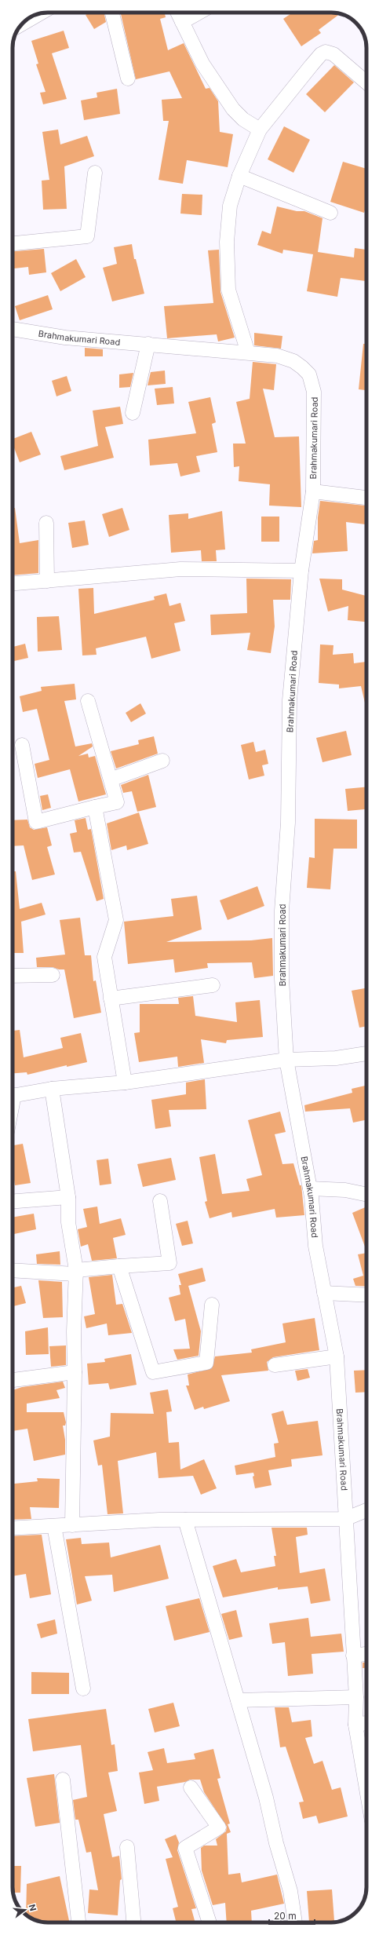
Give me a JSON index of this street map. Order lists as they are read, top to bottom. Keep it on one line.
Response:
{"streets":{"street":["Brahmakumari Road"]},"scale_bar":"20 m","north":"right"}
